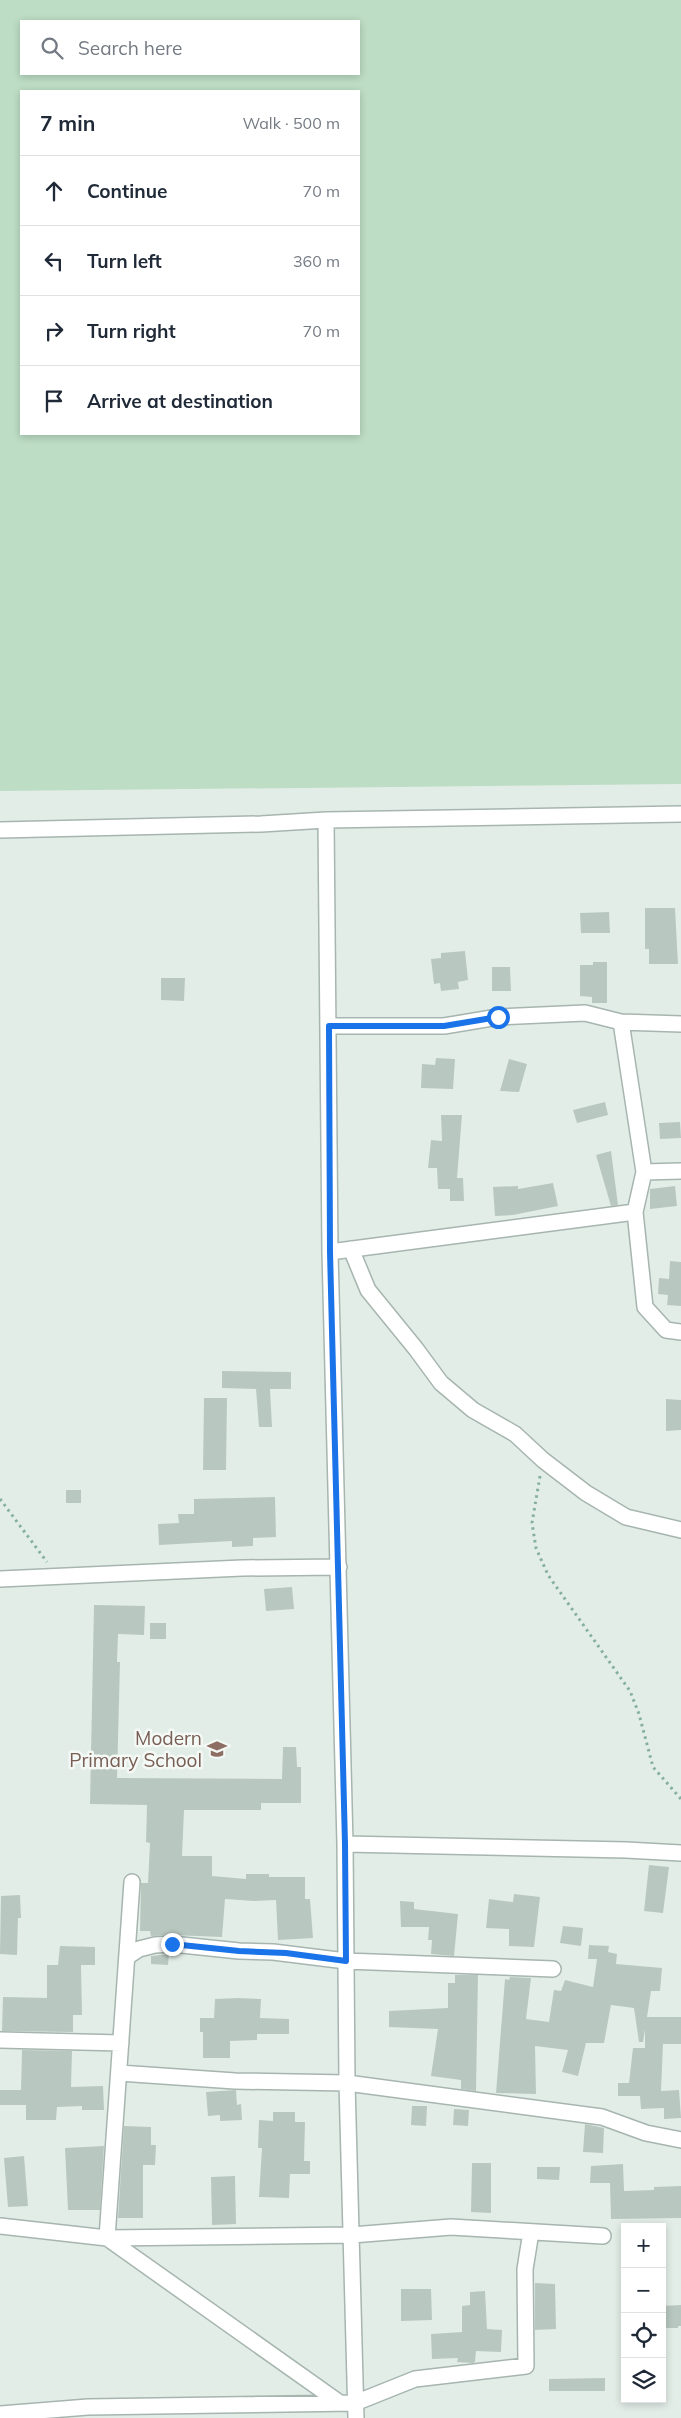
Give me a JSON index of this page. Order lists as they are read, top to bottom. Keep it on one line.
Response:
{"places":{"school or university":["Modern Primary School"]},"page":{"search":"Search here","heading":["7 min","Walk · 500 m"],"list":[["Continue","70 m"],["Turn left","360 m"],["Turn right","70 m"],"Arrive at destination"],"map_buttons":["+","−"]}}
